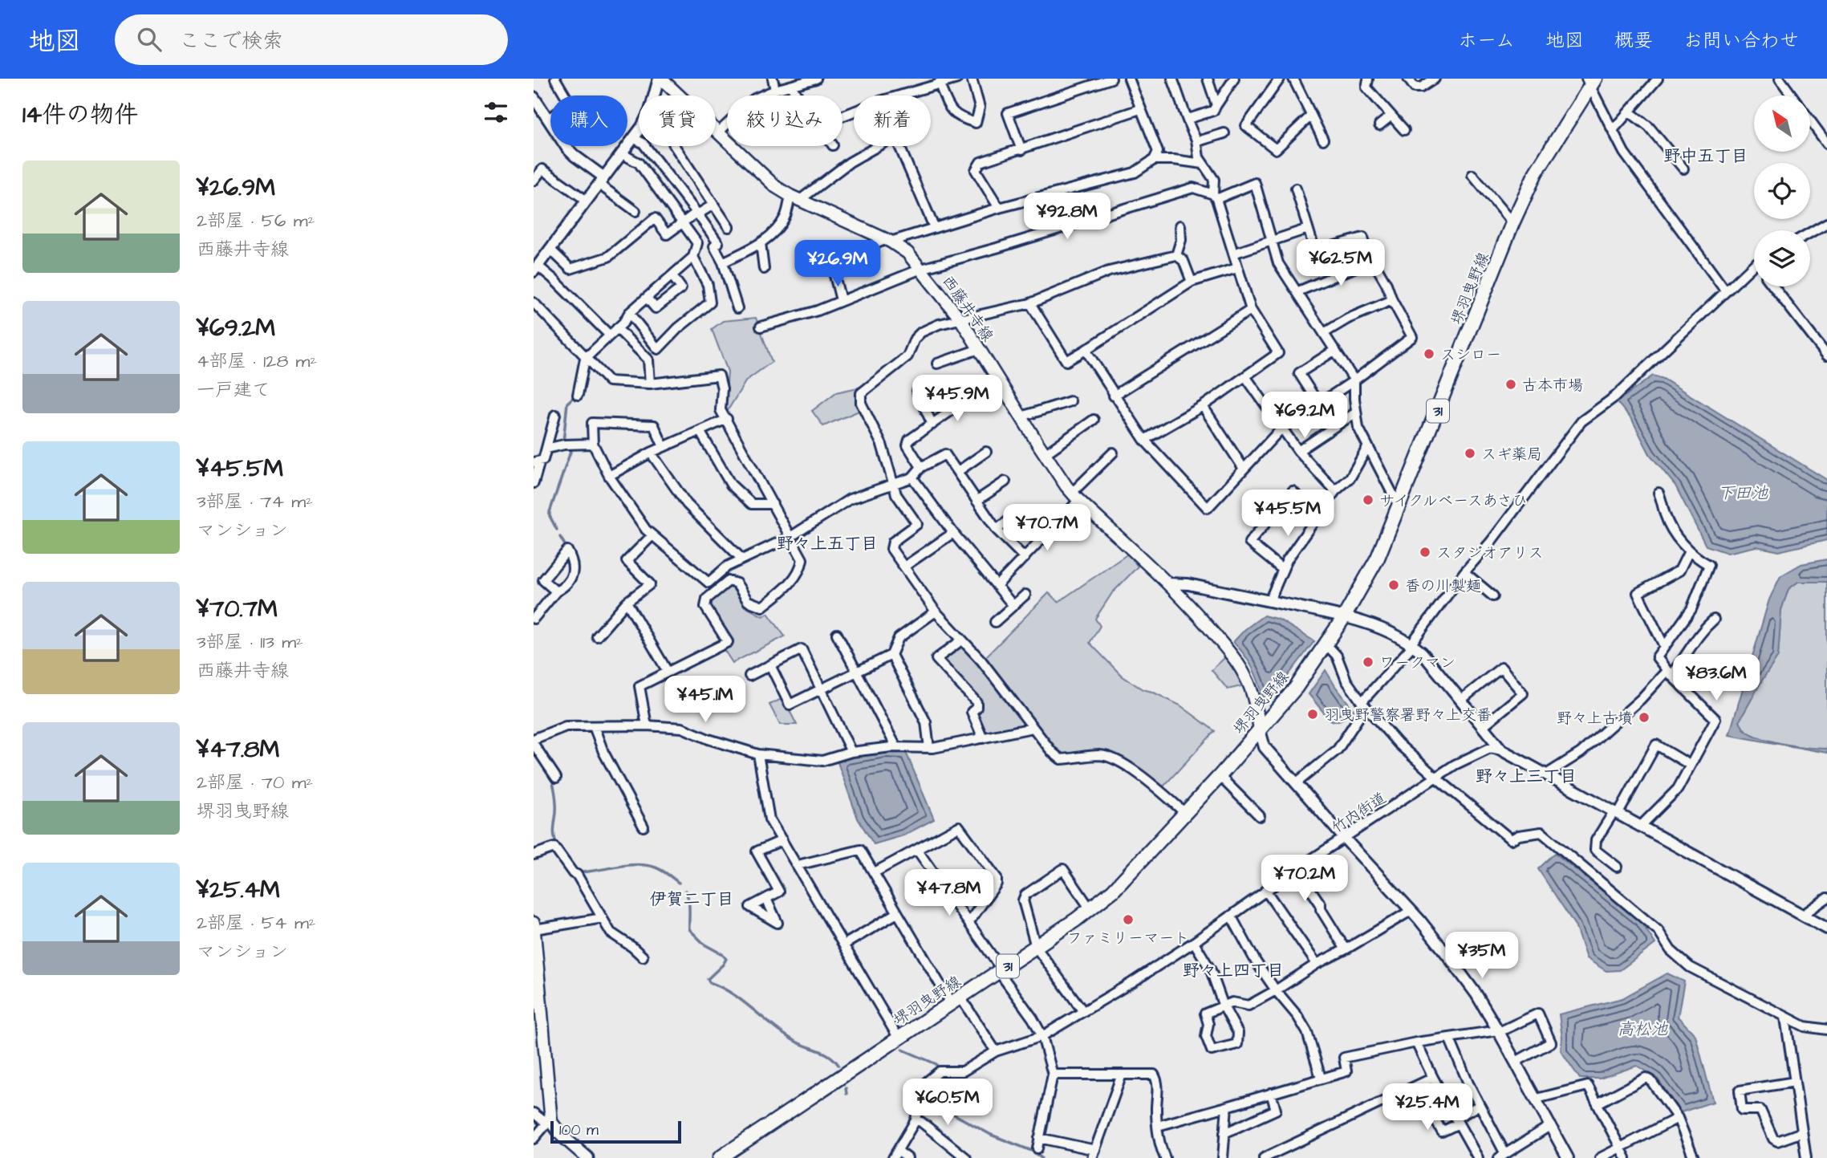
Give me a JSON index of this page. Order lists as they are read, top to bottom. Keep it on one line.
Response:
{"streets":{"main road":["堺羽曳野線","西藤井寺線","31"],"street":["竹内街道"]},"crossings":[["堺羽曳野線","西藤井寺線"]],"districts":["野中五丁目","野々上五丁目","野々上三丁目","伊賀二丁目","野々上四丁目"],"water":["下田池","高松池"],"places":["スシロー","古本市場","スギ薬局","サイクルベースあさひ","スタジオアリス","香の川製麺","ワークマン","羽曳野警察署野々上交番","野々上古墳","ファミリーマート"],"scale_bar":"100 m","north":"top left","page":{"header":"地図","search":"ここで検索","nav":["ホーム","地図","概要","お問い合わせ"],"heading":"14件の物件","chip":["購入","賃貸","絞り込み","新着"],"list":[{"name":"¥26.9M","note":"2部屋 · 56 m² · 西藤井寺線"},{"name":"¥69.2M","note":"4部屋 · 128 m² · 一戸建て"},{"name":"¥45.5M","note":"3部屋 · 74 m² · マンション"},{"name":"¥70.7M","note":"3部屋 · 113 m² · 西藤井寺線"},{"name":"¥47.8M","note":"2部屋 · 70 m² · 堺羽曳野線"},{"name":"¥25.4M","note":"2部屋 · 54 m² · マンション"}],"price":["¥92.8M","¥62.5M","¥26.9M","¥45.9M","¥69.2M","¥45.5M","¥70.7M","¥83.6M","¥45.1M","¥70.2M","¥47.8M","¥35M","¥60.5M","¥25.4M"],"scale":"100 m"}}
